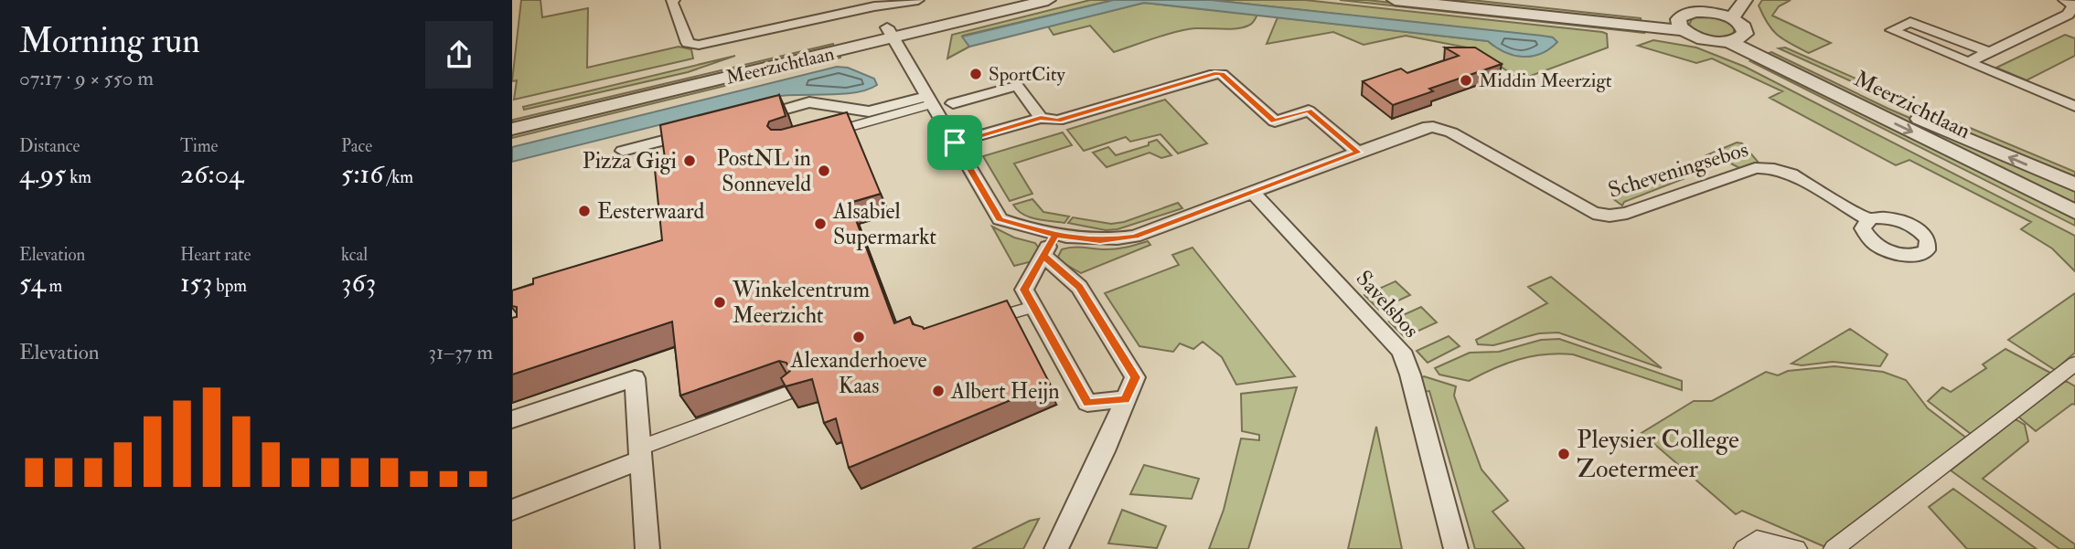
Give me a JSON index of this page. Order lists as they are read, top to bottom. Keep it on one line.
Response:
{"streets":{"street":["Meerzichtlaan","Scheveningsebos","Savelsbos"]},"places":["SportCity","Middin Meerzigt","Pizza Gigi","PostNL in Sonneveld","Eesterwaard","Alsabiel Supermarkt","Winkelcentrum Meerzicht","Alexanderhoeve Kaas","Albert Heijn","Pleysier College Zoetermeer"],"page":{"heading":["Morning run","07:17 · 9 × 550 m"],"stats":[["Distance","4.95 km"],["Time","26:04"],["Pace","5:16 /km"],["Elevation","54 m"],["Heart rate","153 bpm"],["kcal","363"]],"chart":["Elevation","31–37 m"]}}
